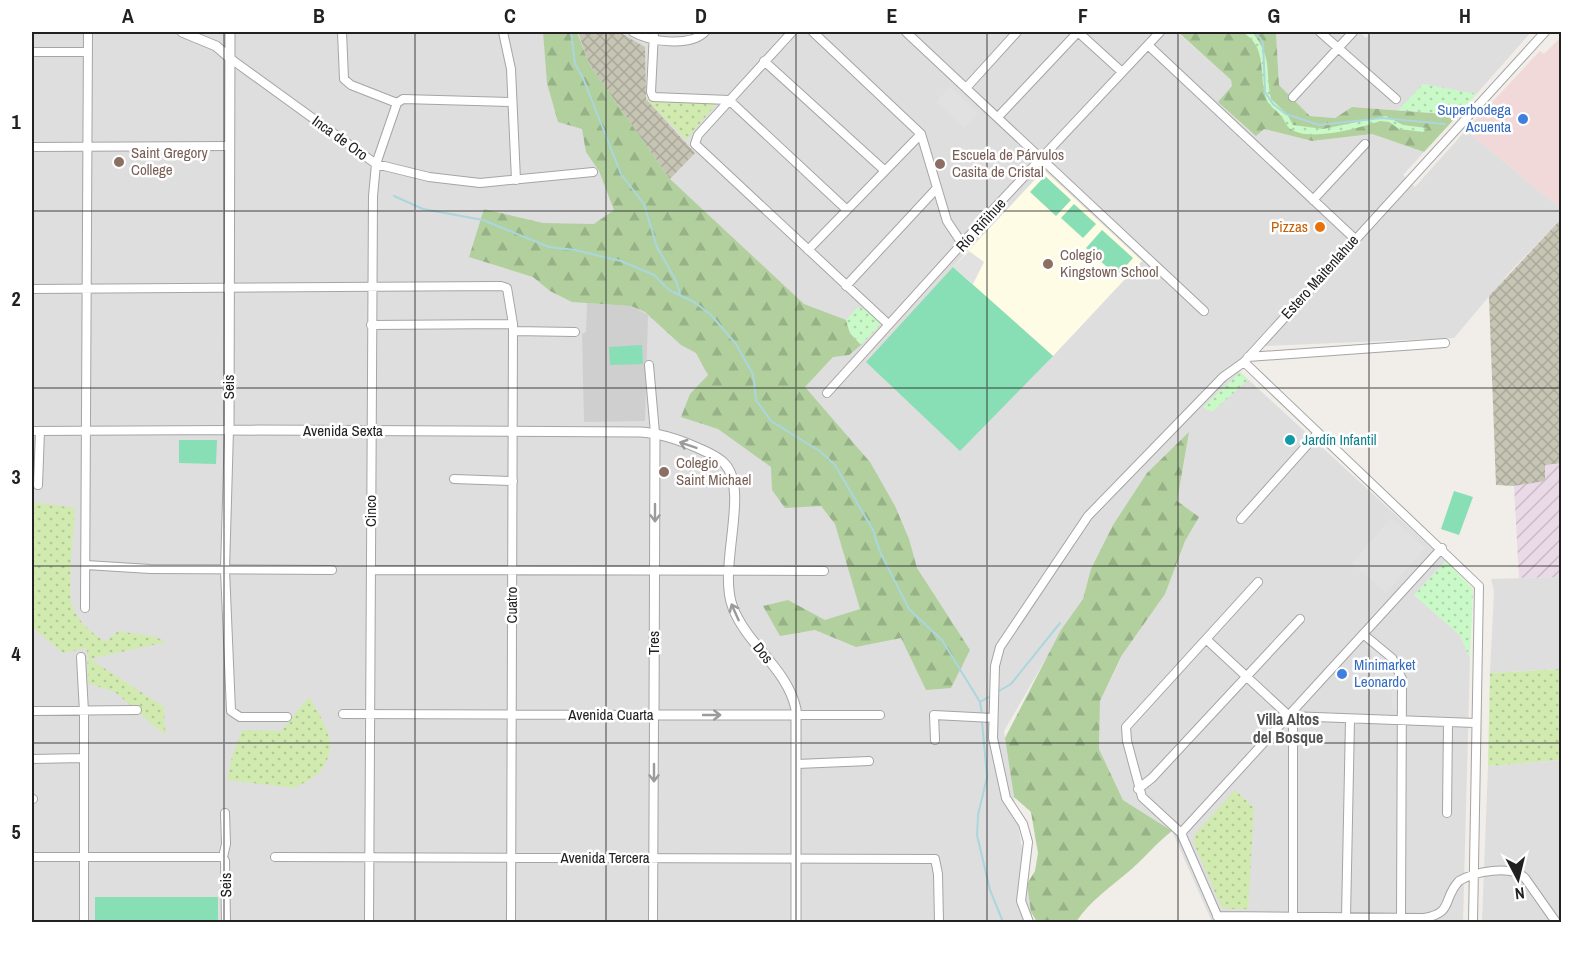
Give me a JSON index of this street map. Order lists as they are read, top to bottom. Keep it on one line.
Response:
{"streets":{"street":["Inca de Oro","Río Riñihue","Estero Maitenlahue","Seis","Avenida Sexta","Cinco","Cuatro","Tres","Dos","Avenida Cuarta","Avenida Tercera"]},"crossings":[["Inca de Oro","Seis"],["Inca de Oro","Cinco"],["Seis","Avenida Sexta"],["Avenida Sexta","Cinco"],["Avenida Sexta","Cuatro"],["Avenida Sexta","Tres"],["Avenida Sexta","Dos"],["Cinco","Cuatro"],["Cinco","Avenida Cuarta"],["Cinco","Avenida Tercera"],["Cuatro","Avenida Cuarta"],["Cuatro","Avenida Tercera"],["Tres","Dos"],["Tres","Avenida Cuarta"],["Tres","Avenida Tercera"],["Dos","Avenida Cuarta"],["Dos","Avenida Tercera"]],"one_way":["Tres","Dos"],"districts":["Villa Altos del Bosque"],"places":["Superbodega Acuenta","Saint Gregory College","Escuela de Párvulos Casita de Cristal","Pizzas","Colegio Kingstown School","Jardín Infantil","Colegio Saint Michael","Minimarket Leonardo"],"north":"bottom","grid":{"columns":["A","B","C","D","E","F","G","H"],"rows":["1","2","3","4","5"]}}
